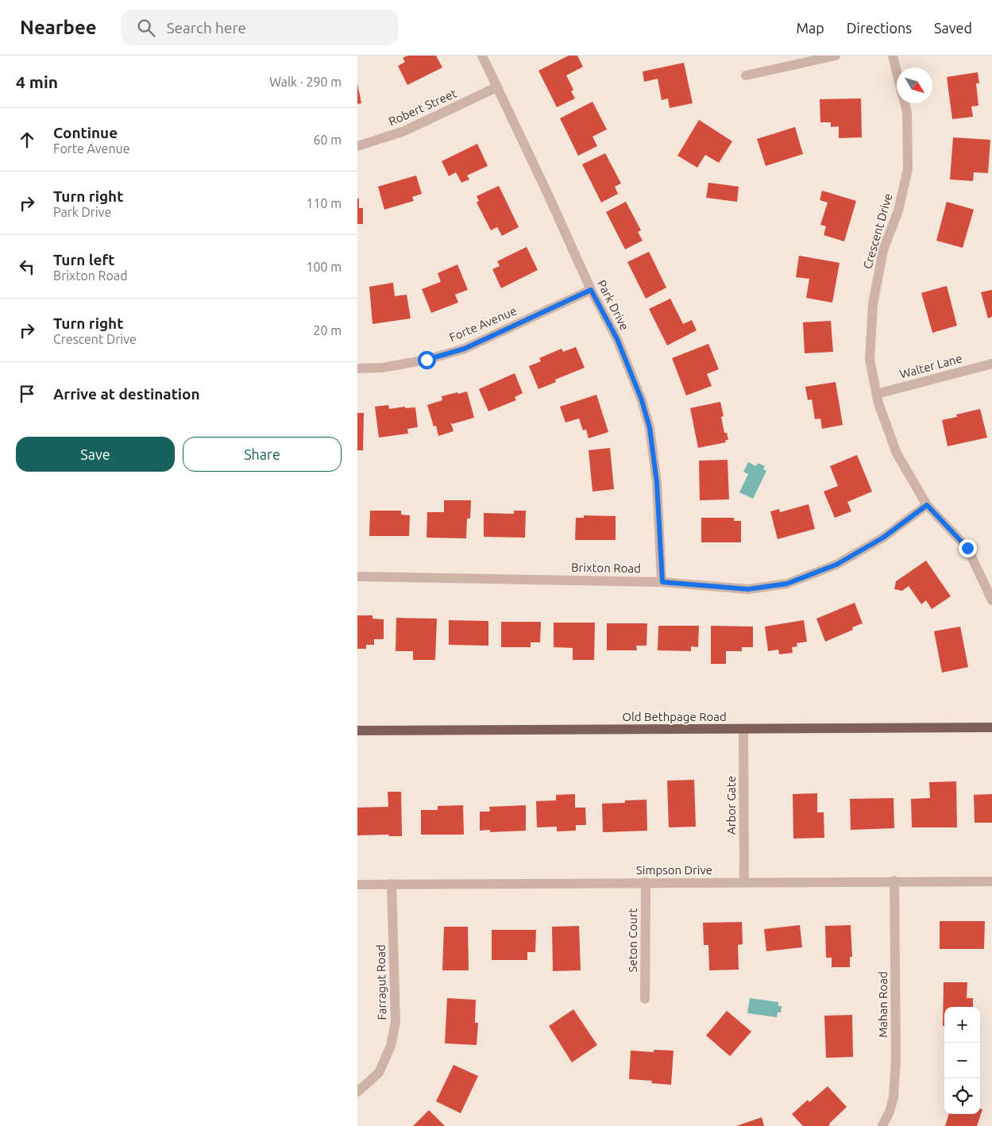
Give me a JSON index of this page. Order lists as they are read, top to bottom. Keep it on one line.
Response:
{"streets":{"main road":["Old Bethpage Road"],"street":["Robert Street","Crescent Drive","Park Drive","Forte Avenue","Walter Lane","Brixton Road","Arbor Gate","Simpson Drive","Seton Court","Farragut Road","Mahan Road"]},"crossings":[["Robert Street","Park Drive"],["Crescent Drive","Walter Lane"],["Crescent Drive","Brixton Road"],["Park Drive","Forte Avenue"],["Park Drive","Brixton Road"],["Old Bethpage Road","Arbor Gate"],["Arbor Gate","Simpson Drive"],["Simpson Drive","Seton Court"],["Simpson Drive","Farragut Road"],["Simpson Drive","Mahan Road"]],"north":"bottom right","page":{"header":"Nearbee","search":"Search here","nav":["Map","Directions","Saved"],"heading":["4 min","Walk · 290 m"],"list":[["Continue","Forte Avenue","60 m"],["Turn right","Park Drive","110 m"],["Turn left","Brixton Road","100 m"],["Turn right","Crescent Drive","20 m"],"Arrive at destination"],"buttons":["Save","Share"],"map_buttons":["+","−"]}}
